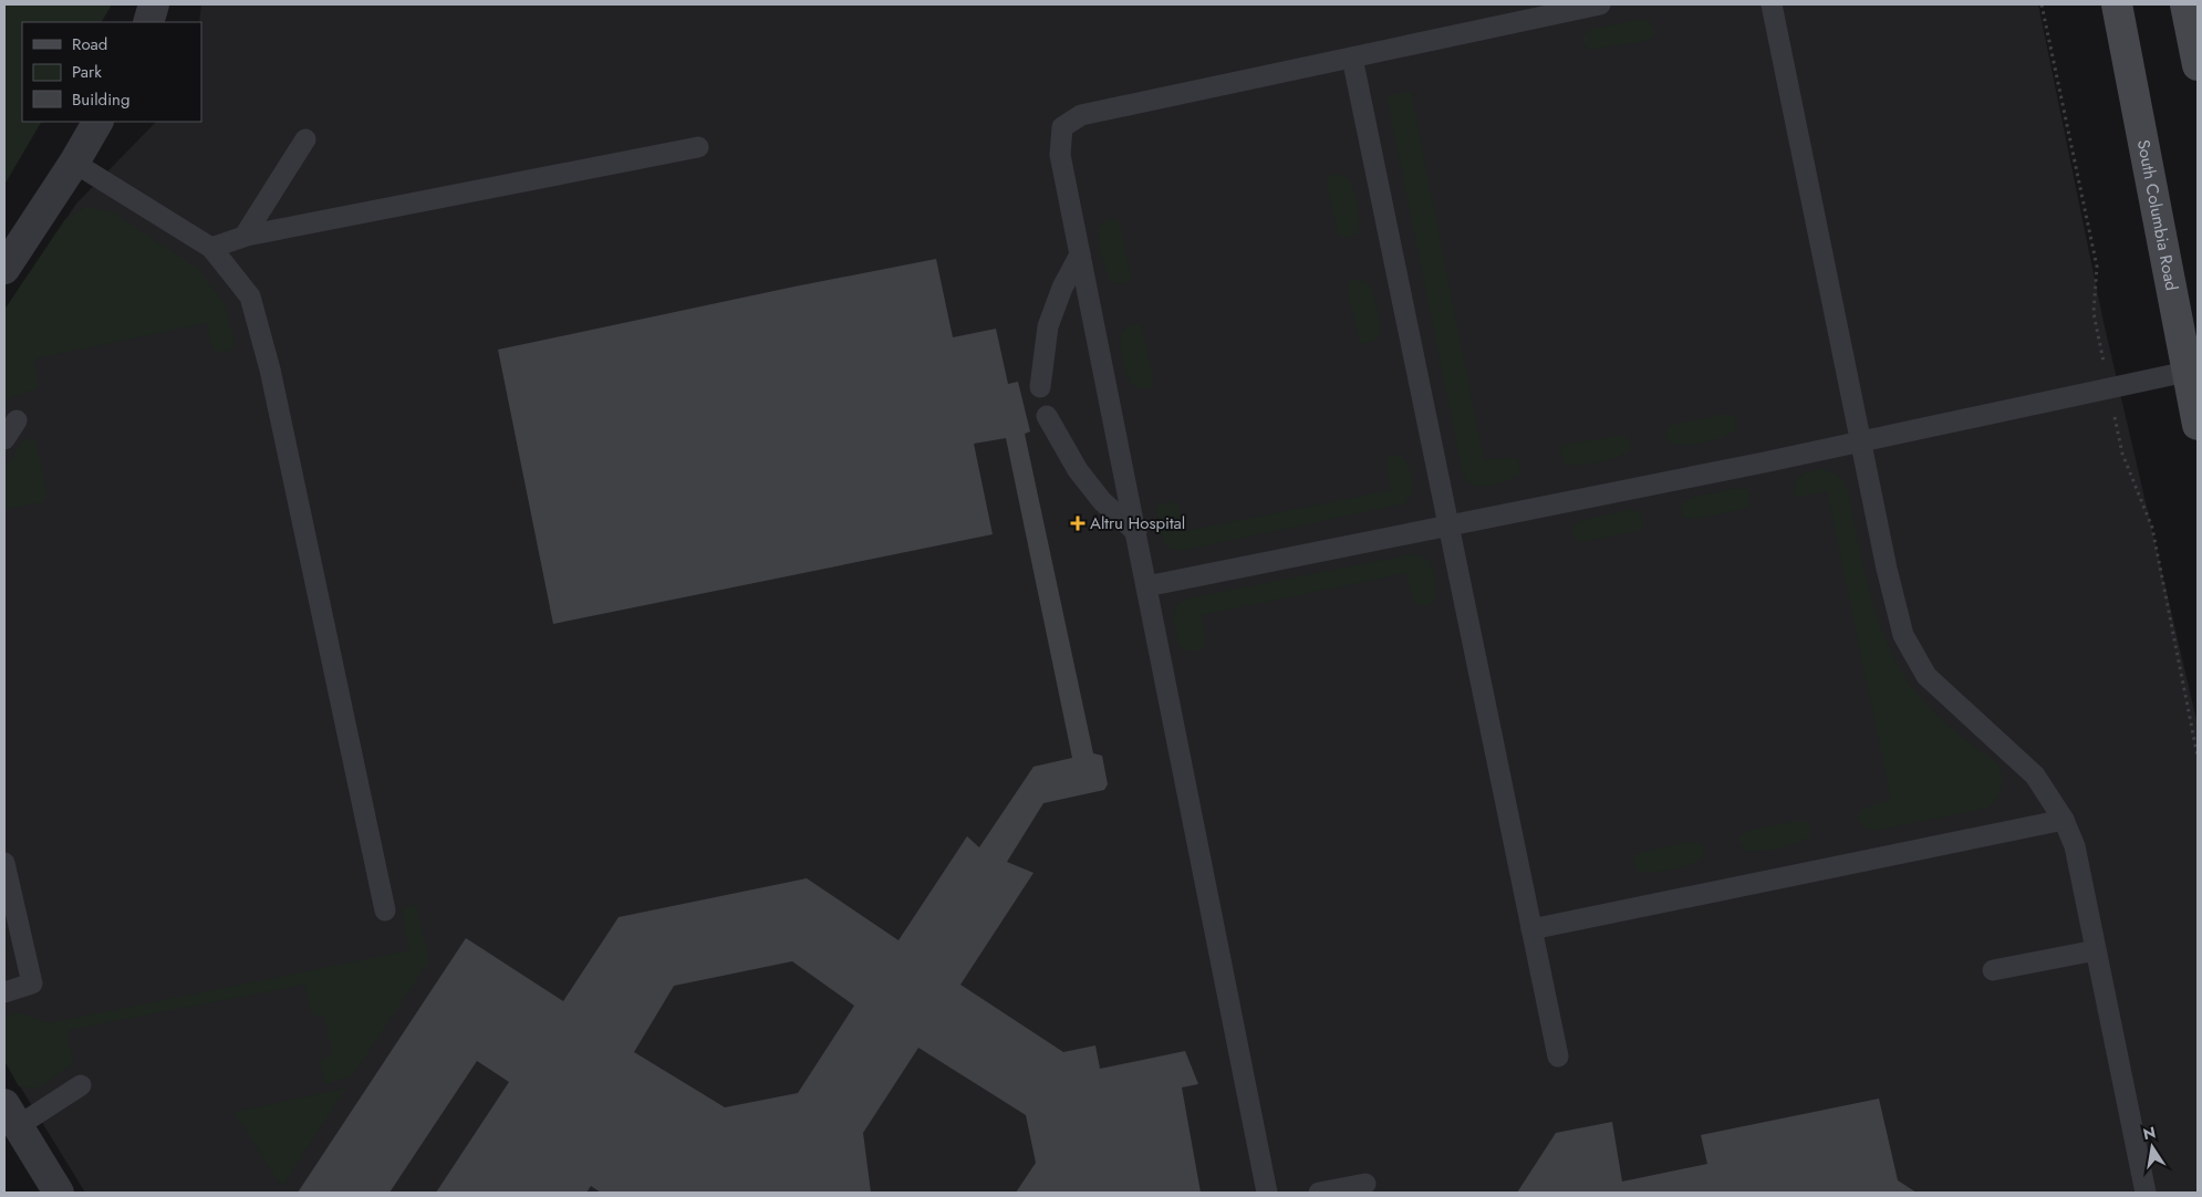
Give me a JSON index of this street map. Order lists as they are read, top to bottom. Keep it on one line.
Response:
{"streets":{"main road":["South Columbia Road"]},"places":{"health":["Altru Hospital"]},"legend":["Road","Park","Building"],"north":"top"}
